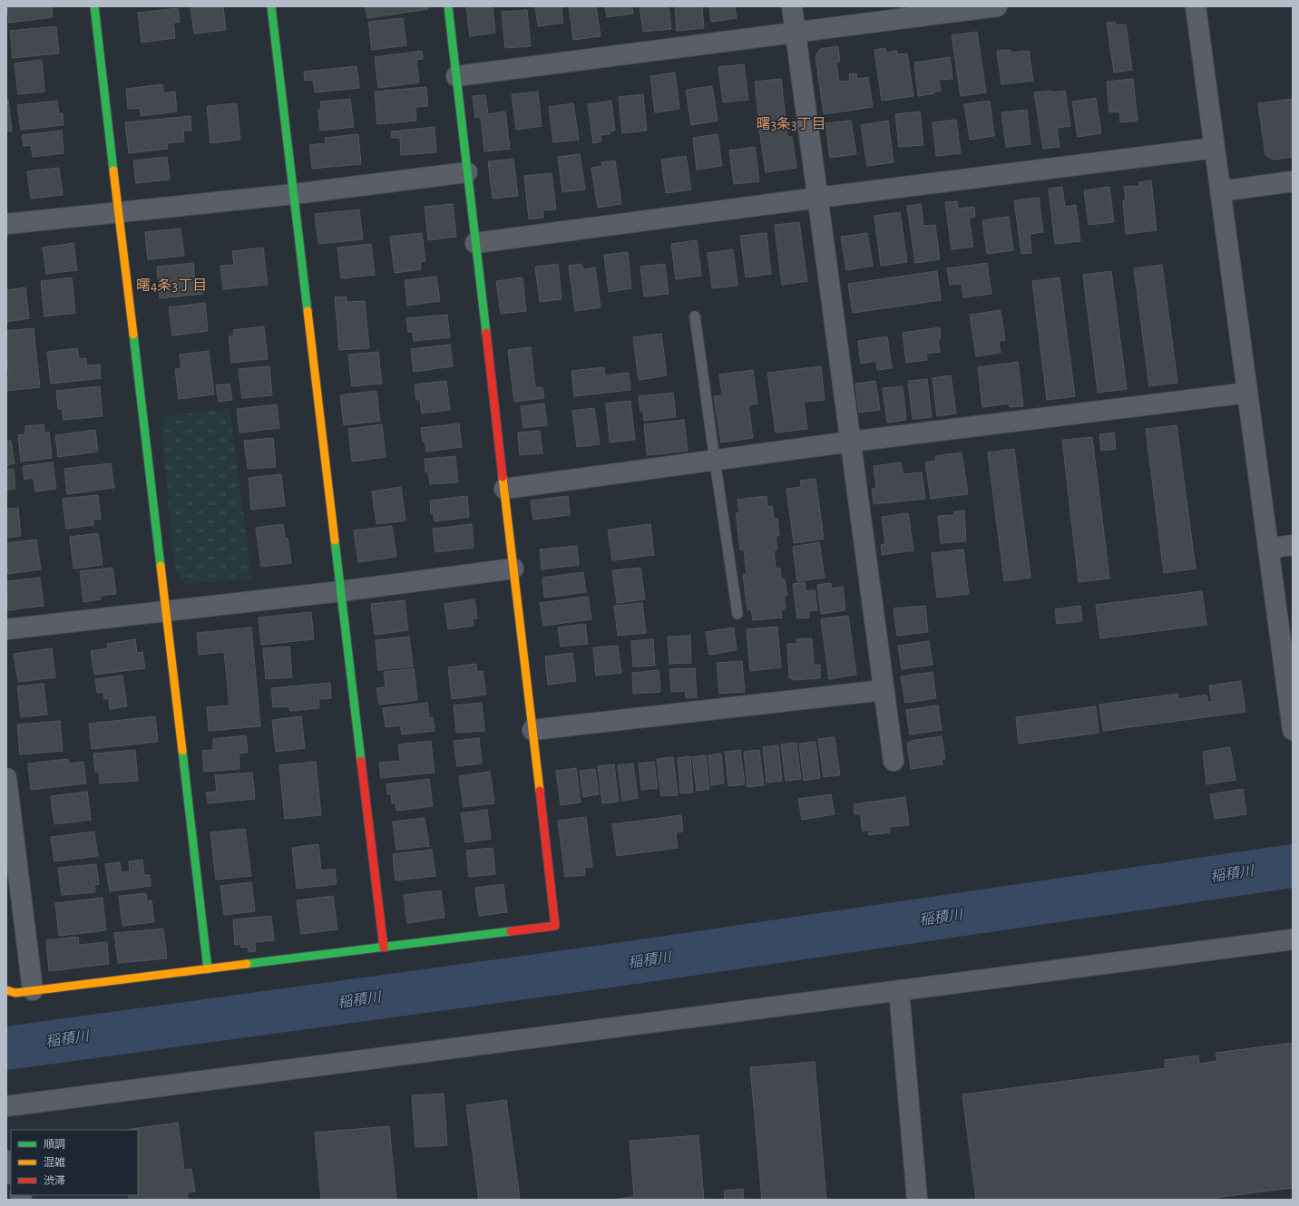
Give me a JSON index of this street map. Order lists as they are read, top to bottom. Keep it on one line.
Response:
{"districts":["曙3条3丁目","曙4条3丁目"],"water":["稲積川"],"legend":["順調","混雑","渋滞"]}
